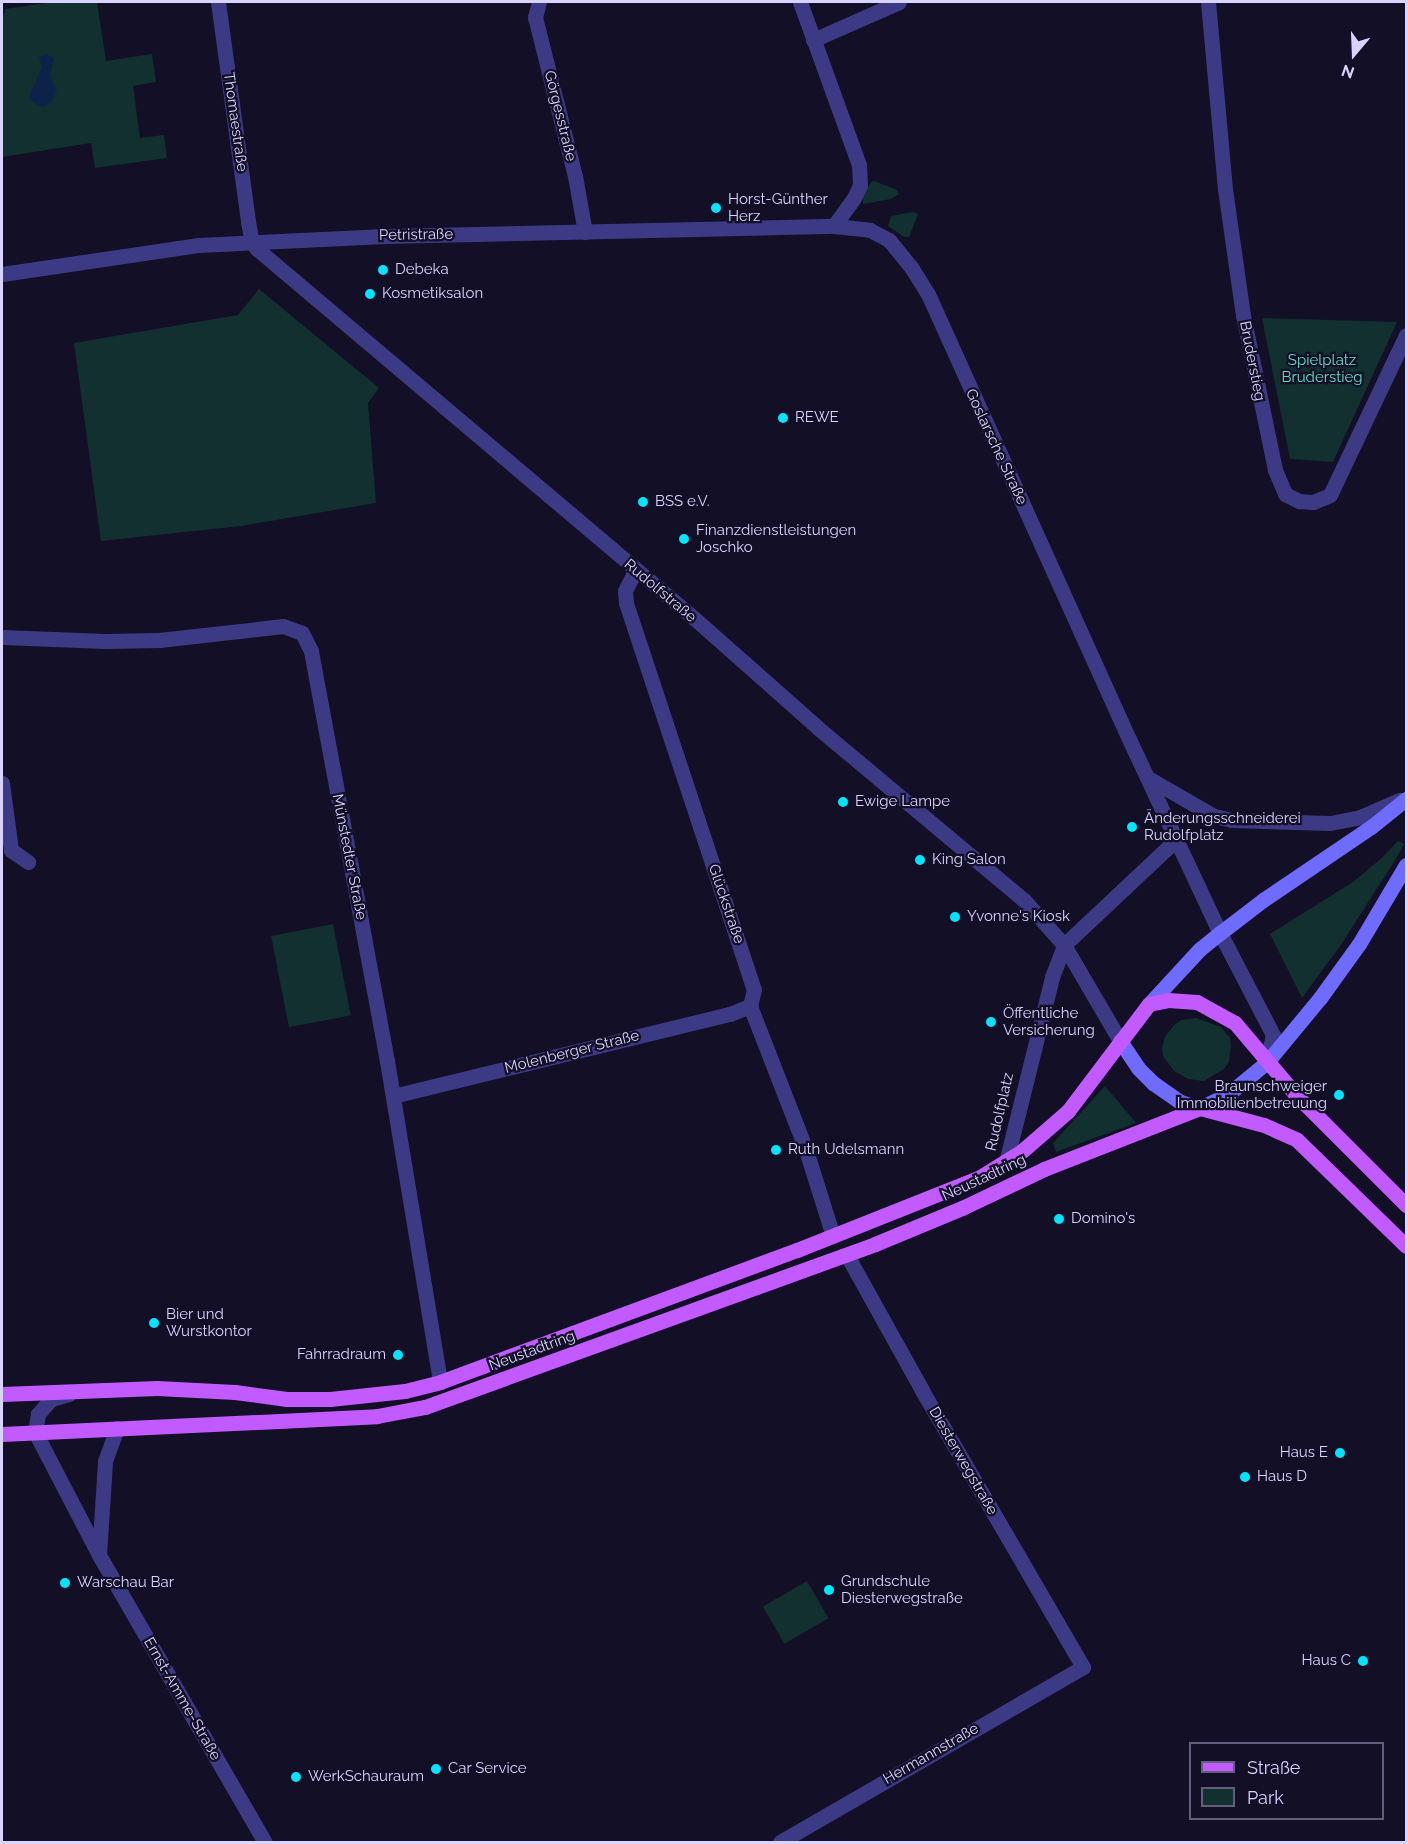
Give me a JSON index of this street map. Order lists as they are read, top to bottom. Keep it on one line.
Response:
{"streets":{"main road":["Rudolfplatz","Neustadtring"],"street":["Görgesstraße","Thomaestraße","Petristraße","Bruderstieg","Goslarsche Straße","Rudolfstraße","Münstedter Straße","Glückstraße","Molenberger Straße","Diesterwegstraße","Ernst-Amme-Straße","Hermannstraße"]},"crossings":[["Görgesstraße","Petristraße"],["Thomaestraße","Petristraße"],["Thomaestraße","Rudolfstraße"],["Petristraße","Goslarsche Straße"],["Petristraße","Rudolfstraße"],["Goslarsche Straße","Rudolfplatz"],["Rudolfstraße","Glückstraße"],["Rudolfstraße","Rudolfplatz"],["Münstedter Straße","Molenberger Straße"],["Münstedter Straße","Neustadtring"],["Glückstraße","Molenberger Straße"],["Glückstraße","Neustadtring"],["Rudolfplatz","Neustadtring"],["Neustadtring","Diesterwegstraße"],["Neustadtring","Ernst-Amme-Straße"],["Diesterwegstraße","Hermannstraße"]],"parks":["Spielplatz Bruderstieg"],"places":["Horst-Günther Herz","Debeka","Kosmetiksalon","REWE","BSS e.V.","Finanzdienstleistungen Joschko","Ewige Lampe","Änderungsschneiderei Rudolfplatz","King Salon","Yvonne's Kiosk","Öffentliche Versicherung","Braunschweiger Immobilienbetreuung","Ruth Udelsmann","Domino's","Bier und Wurstkontor","Fahrradraum","Haus E","Haus D","Warschau Bar","Grundschule Diesterwegstraße","Haus C","Car Service","WerkSchauraum"],"legend":["Straße","Park"],"north":"bottom"}
